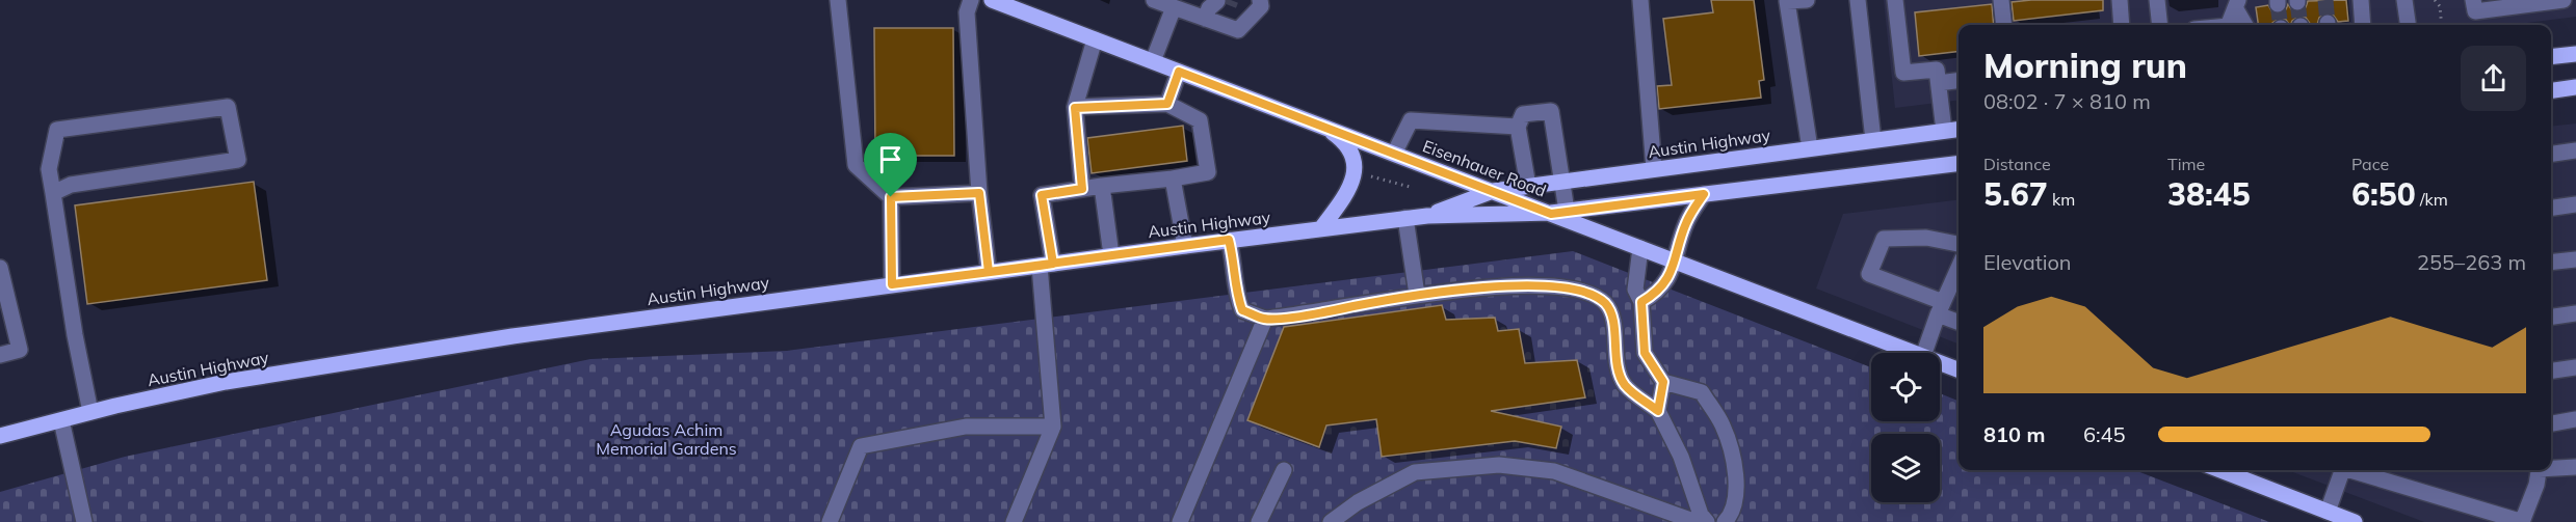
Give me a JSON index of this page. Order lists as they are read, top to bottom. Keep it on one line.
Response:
{"streets":{"main road":["Austin Highway","Eisenhauer Road"]},"crossings":[["Austin Highway","Eisenhauer Road"]],"parks":["Agudas Achim Memorial Gardens"],"page":{"heading":["Morning run","08:02 · 7 × 810 m"],"stats":[["Distance","5.67 km"],["Time","38:45"],["Pace","6:50 /km"]],"chart":["Elevation","255–263 m"],"list":[{"name":"810 m","note":"6:45"}]}}
